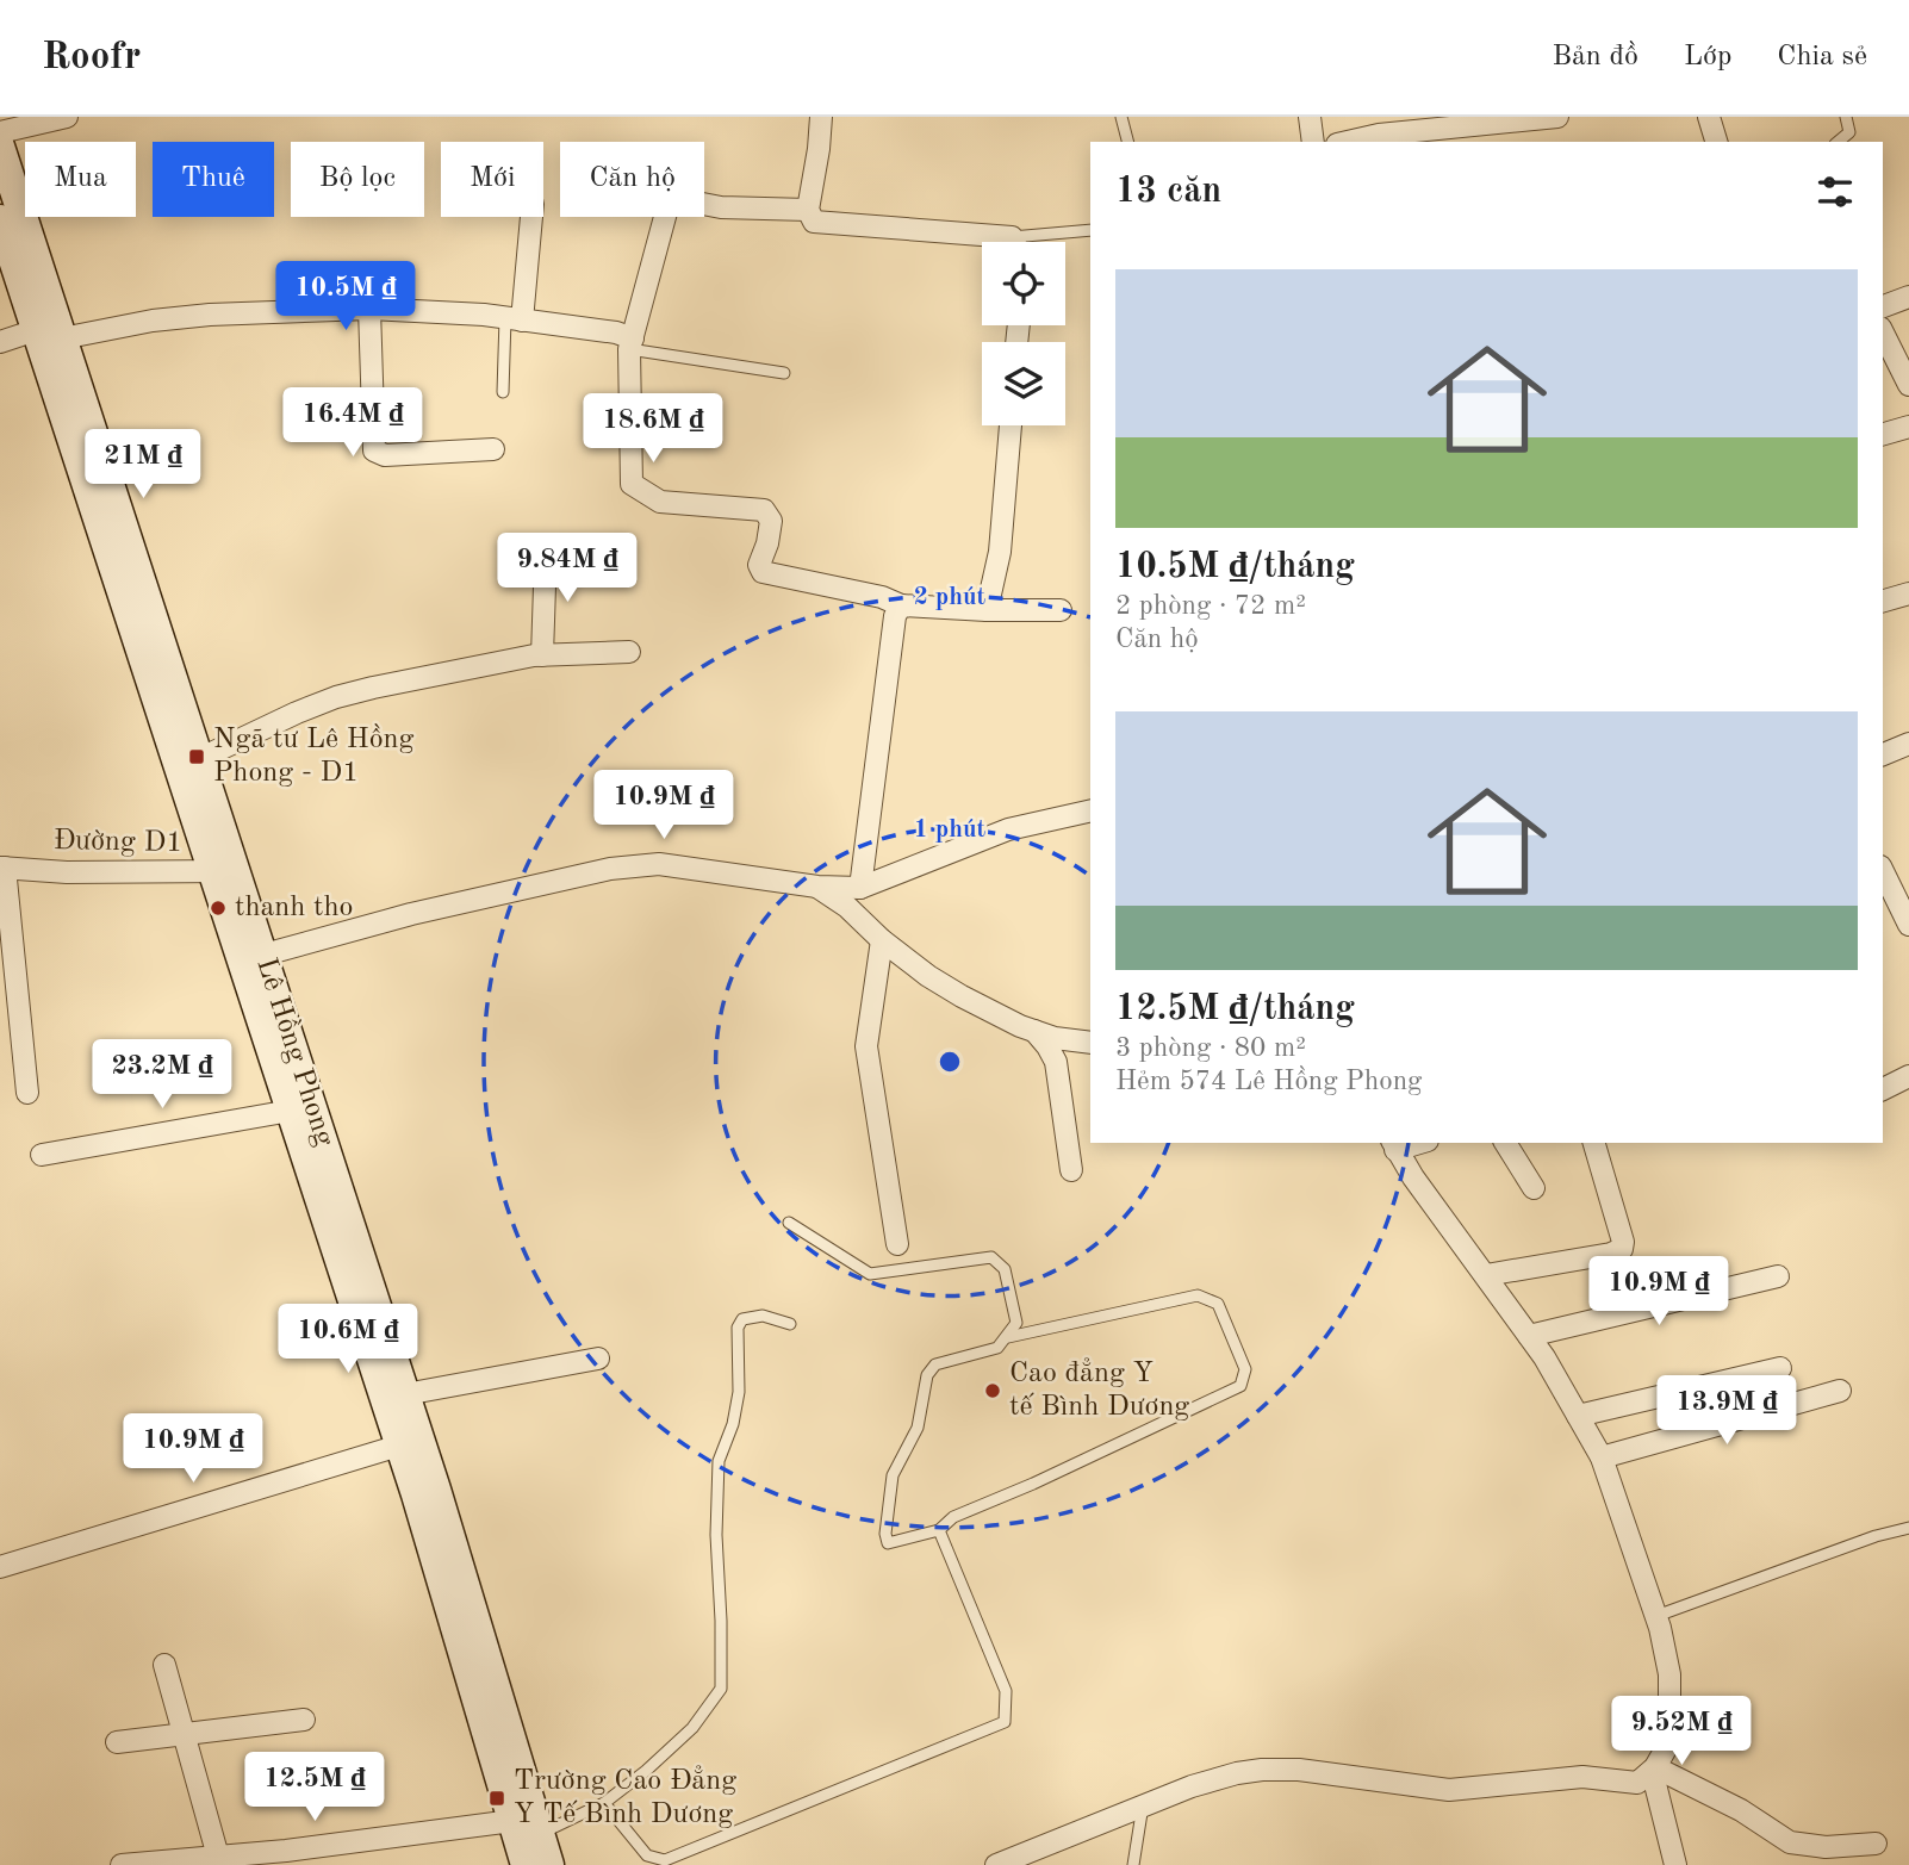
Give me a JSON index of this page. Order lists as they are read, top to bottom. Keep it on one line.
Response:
{"streets":{"street":["Đường D1","Lê Hồng Phong"]},"crossings":[["Đường D1","Lê Hồng Phong"]],"places":{"transit":["Ngã tư Lê Hồng Phong - D1","Trường Cao Đẳng Y Tế Bình Dương"],"other":["thanh tho","Cao đẳng Y tế Bình Dương"]},"page":{"header":"Roofr","nav":["Bản đồ","Lớp","Chia sẻ"],"chip":["Mua","Thuê","Bộ lọc","Mới","Căn hộ"],"heading":"13 căn","list":[{"name":"10.5M ₫/tháng","note":"2 phòng · 72 m² · Căn hộ"},{"name":"12.5M ₫/tháng","note":"3 phòng · 80 m² · Hẻm 574 Lê Hồng Phong"}],"price":["10.5M ₫","16.4M ₫","18.6M ₫","21M ₫","9.84M ₫","10.9M ₫","23.2M ₫","10.9M ₫","10.6M ₫","13.9M ₫","10.9M ₫","9.52M ₫","12.5M ₫"]},"rings":["2 phút","1 phút"]}
